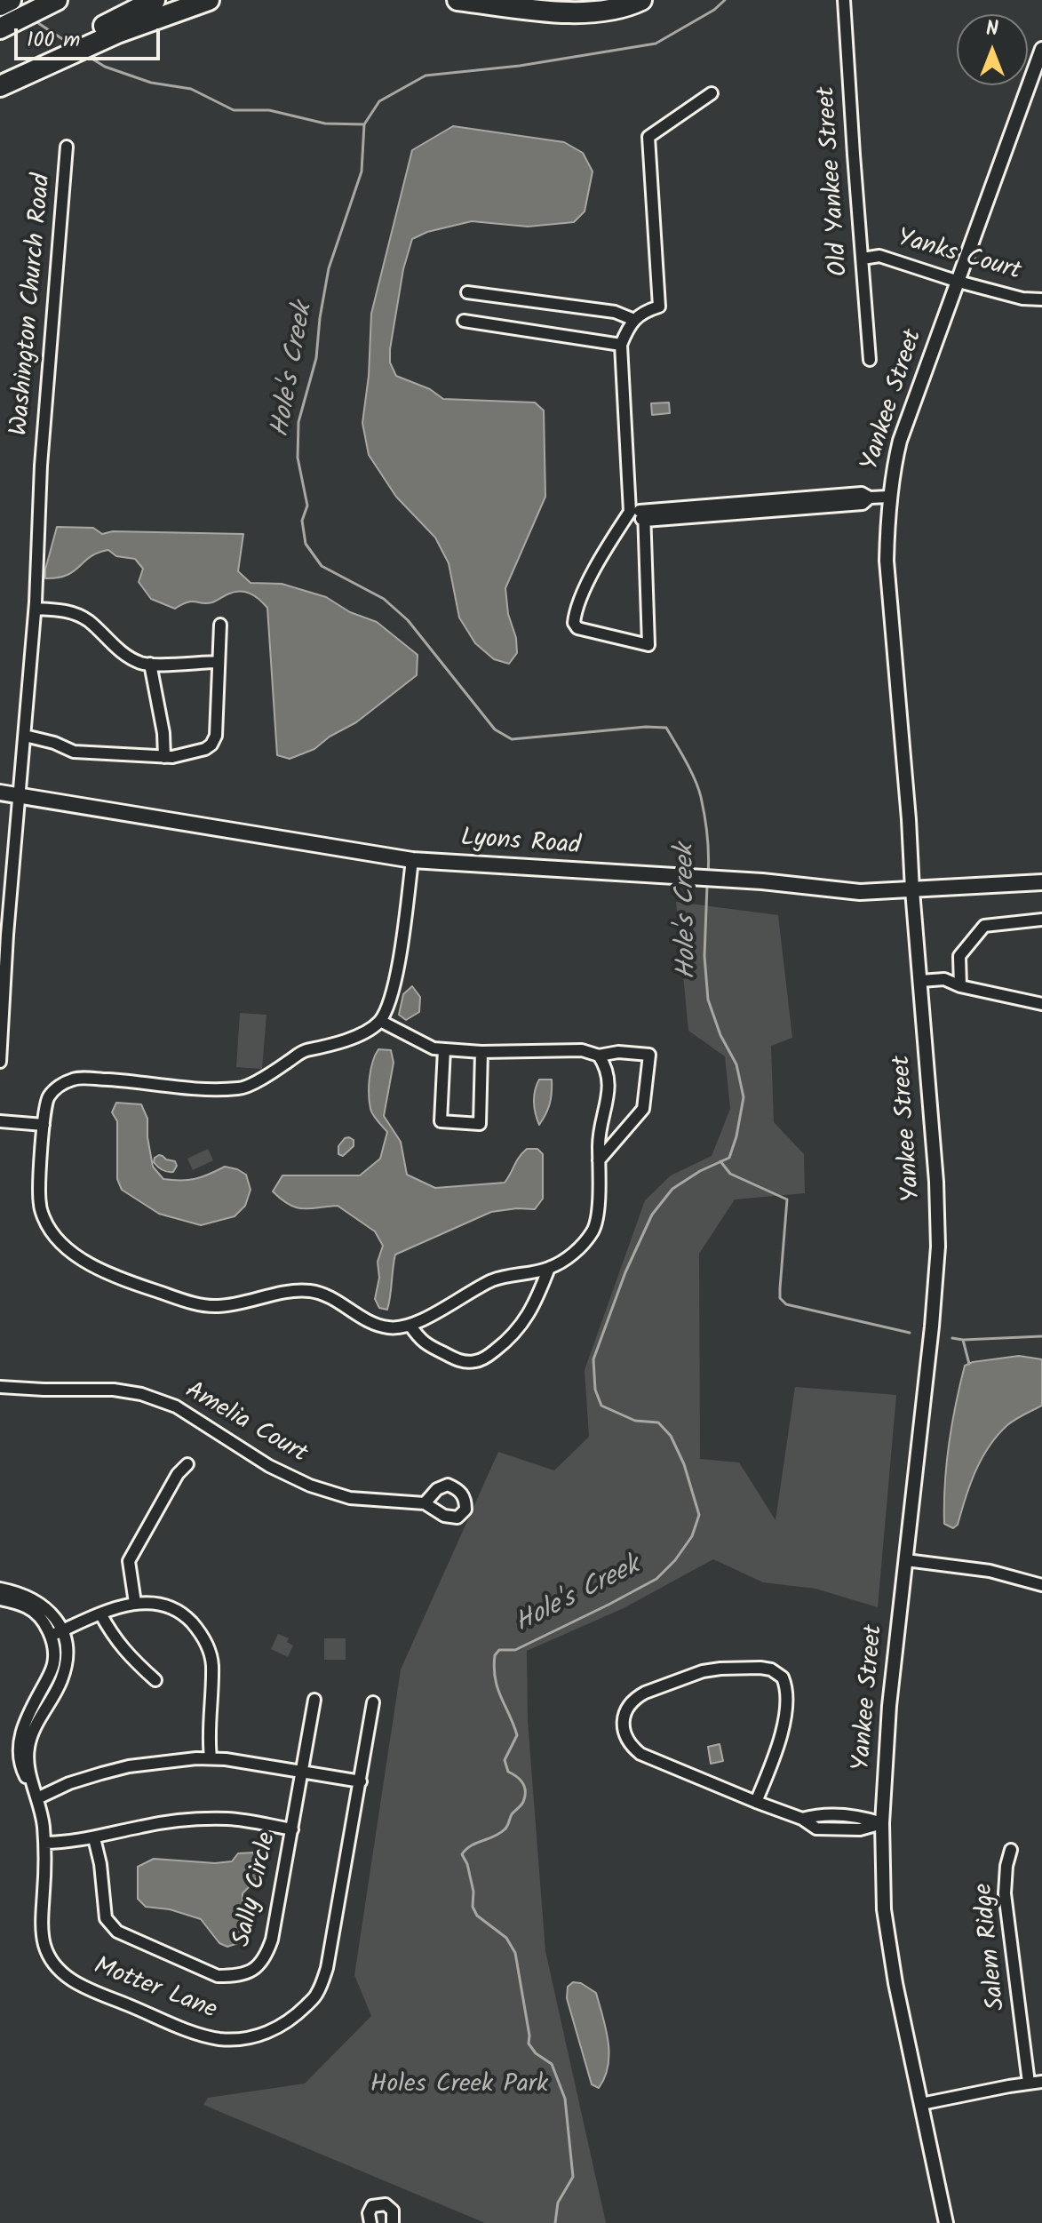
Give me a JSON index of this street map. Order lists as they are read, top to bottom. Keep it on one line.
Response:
{"streets":{"main road":["Lyons Road"],"street":["Old Yankee Street","Yanks Court","Washington Church Road","Yankee Street","Amelia Court","Sally Circle","Salem Ridge","Motter Lane"]},"crossings":[["Old Yankee Street","Yanks Court"],["Yanks Court","Yankee Street"],["Washington Church Road","Lyons Road"],["Yankee Street","Lyons Road"]],"water":["Hole's Creek"],"parks":["Holes Creek Park"],"scale_bar":"100 m","north":"top"}
